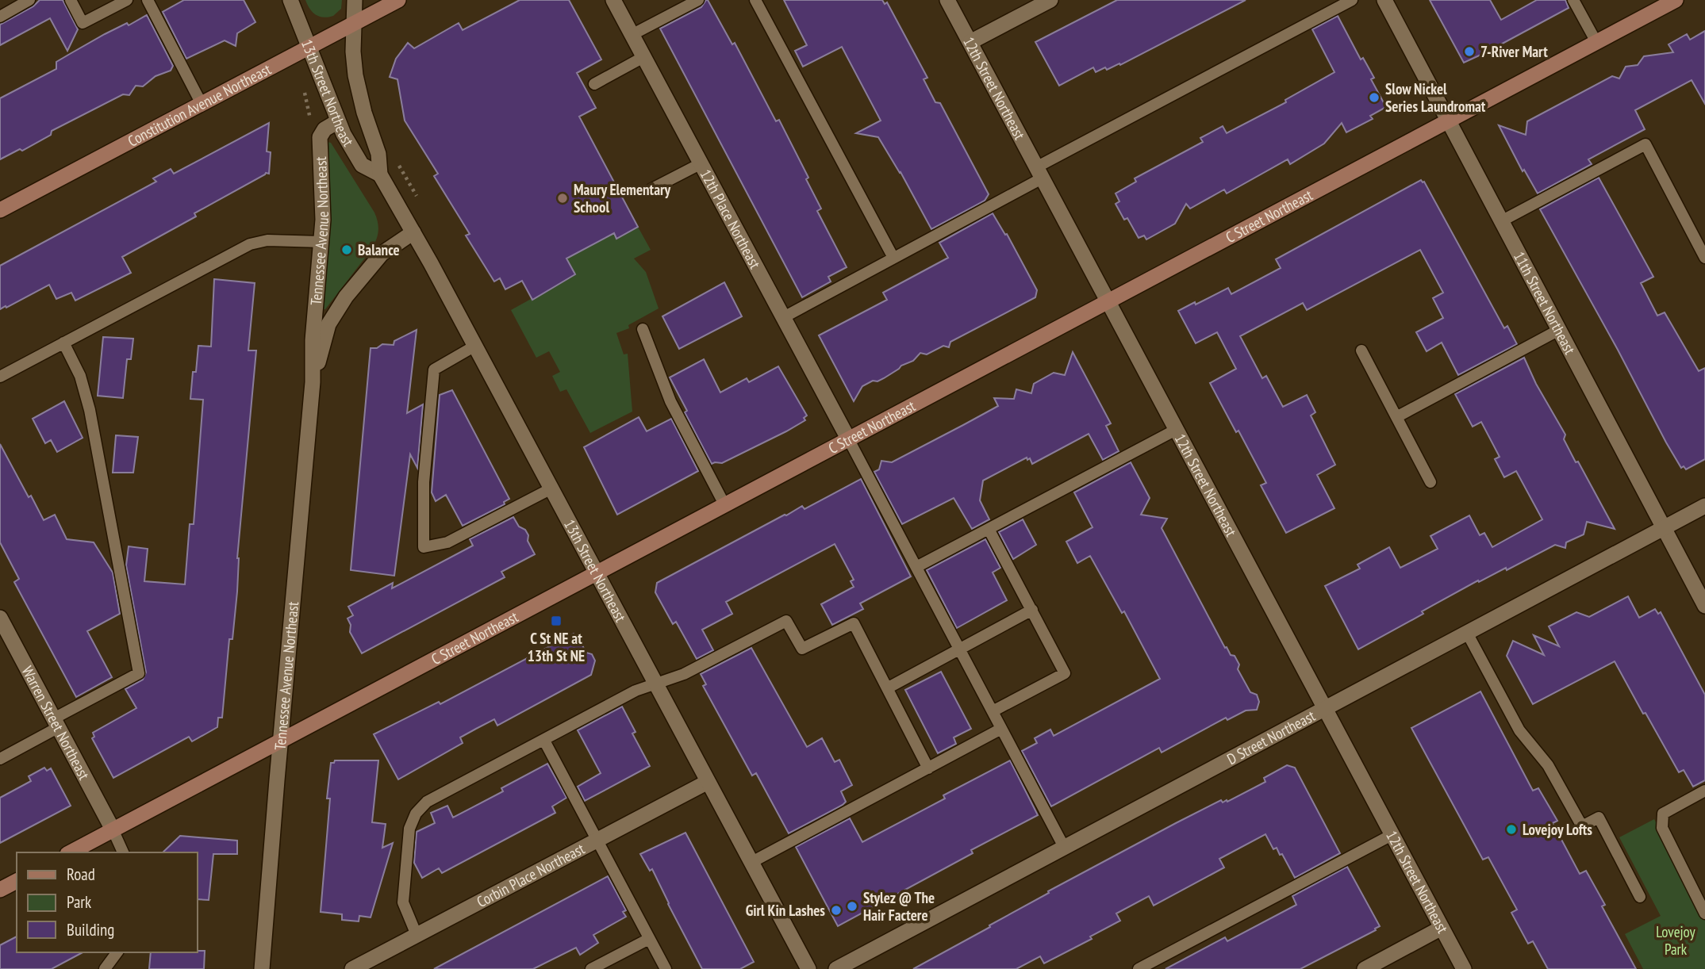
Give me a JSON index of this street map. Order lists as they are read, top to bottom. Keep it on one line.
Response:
{"streets":{"main road":["Constitution Avenue Northeast","C Street Northeast"],"street":["12th Street Northeast","13th Street Northeast","12th Place Northeast","Tennessee Avenue Northeast","11th Street Northeast","Warren Street Northeast","D Street Northeast","Corbin Place Northeast"]},"crossings":[["12th Street Northeast","C Street Northeast"],["12th Street Northeast","D Street Northeast"],["13th Street Northeast","Constitution Avenue Northeast"],["13th Street Northeast","C Street Northeast"],["13th Street Northeast","Tennessee Avenue Northeast"],["13th Street Northeast","Corbin Place Northeast"],["C Street Northeast","12th Place Northeast"],["C Street Northeast","Tennessee Avenue Northeast"],["C Street Northeast","11th Street Northeast"],["C Street Northeast","Warren Street Northeast"],["11th Street Northeast","D Street Northeast"]],"parks":["Lovejoy Park"],"places":{"other":["7-River Mart","Slow Nickel Series Laundromat","Maury Elementary School","Balance","Lovejoy Lofts","Stylez @ The Hair Factere","Girl Kin Lashes"],"transit":["C St NE at 13th St NE"]},"legend":["Road","Park","Building"]}
